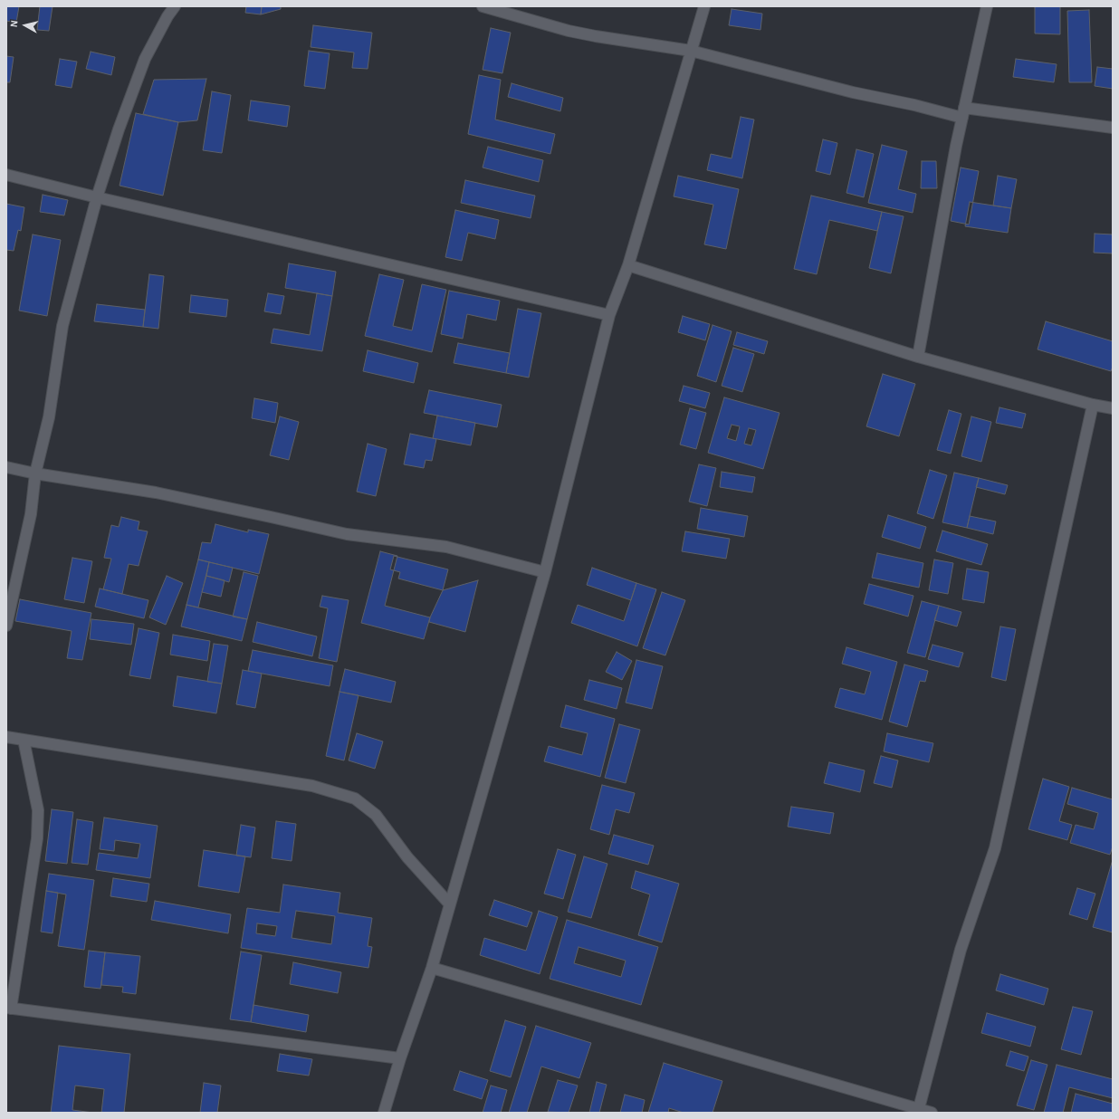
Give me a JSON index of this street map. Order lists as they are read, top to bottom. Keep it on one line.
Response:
{"north":"left"}
